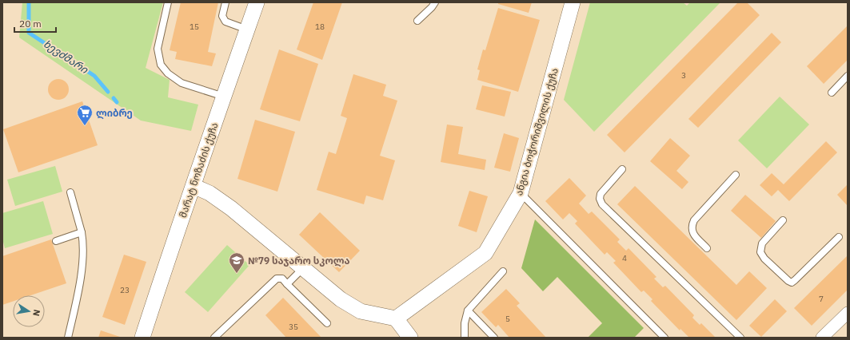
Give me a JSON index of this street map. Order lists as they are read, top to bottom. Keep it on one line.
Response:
{"streets":{"street":["ანგია ბოჭორიშვილის ქუჩა","მარატ ნოზაძის ქუჩა"]},"water":["ხევძმარი"],"places":{"supermarket":["ლიბრე"],"school or university":["№79 საჯარო სკოლა"]},"house_numbers":["15","18","3","4","23","7","5","35"],"scale_bar":"20 m","north":"right"}
